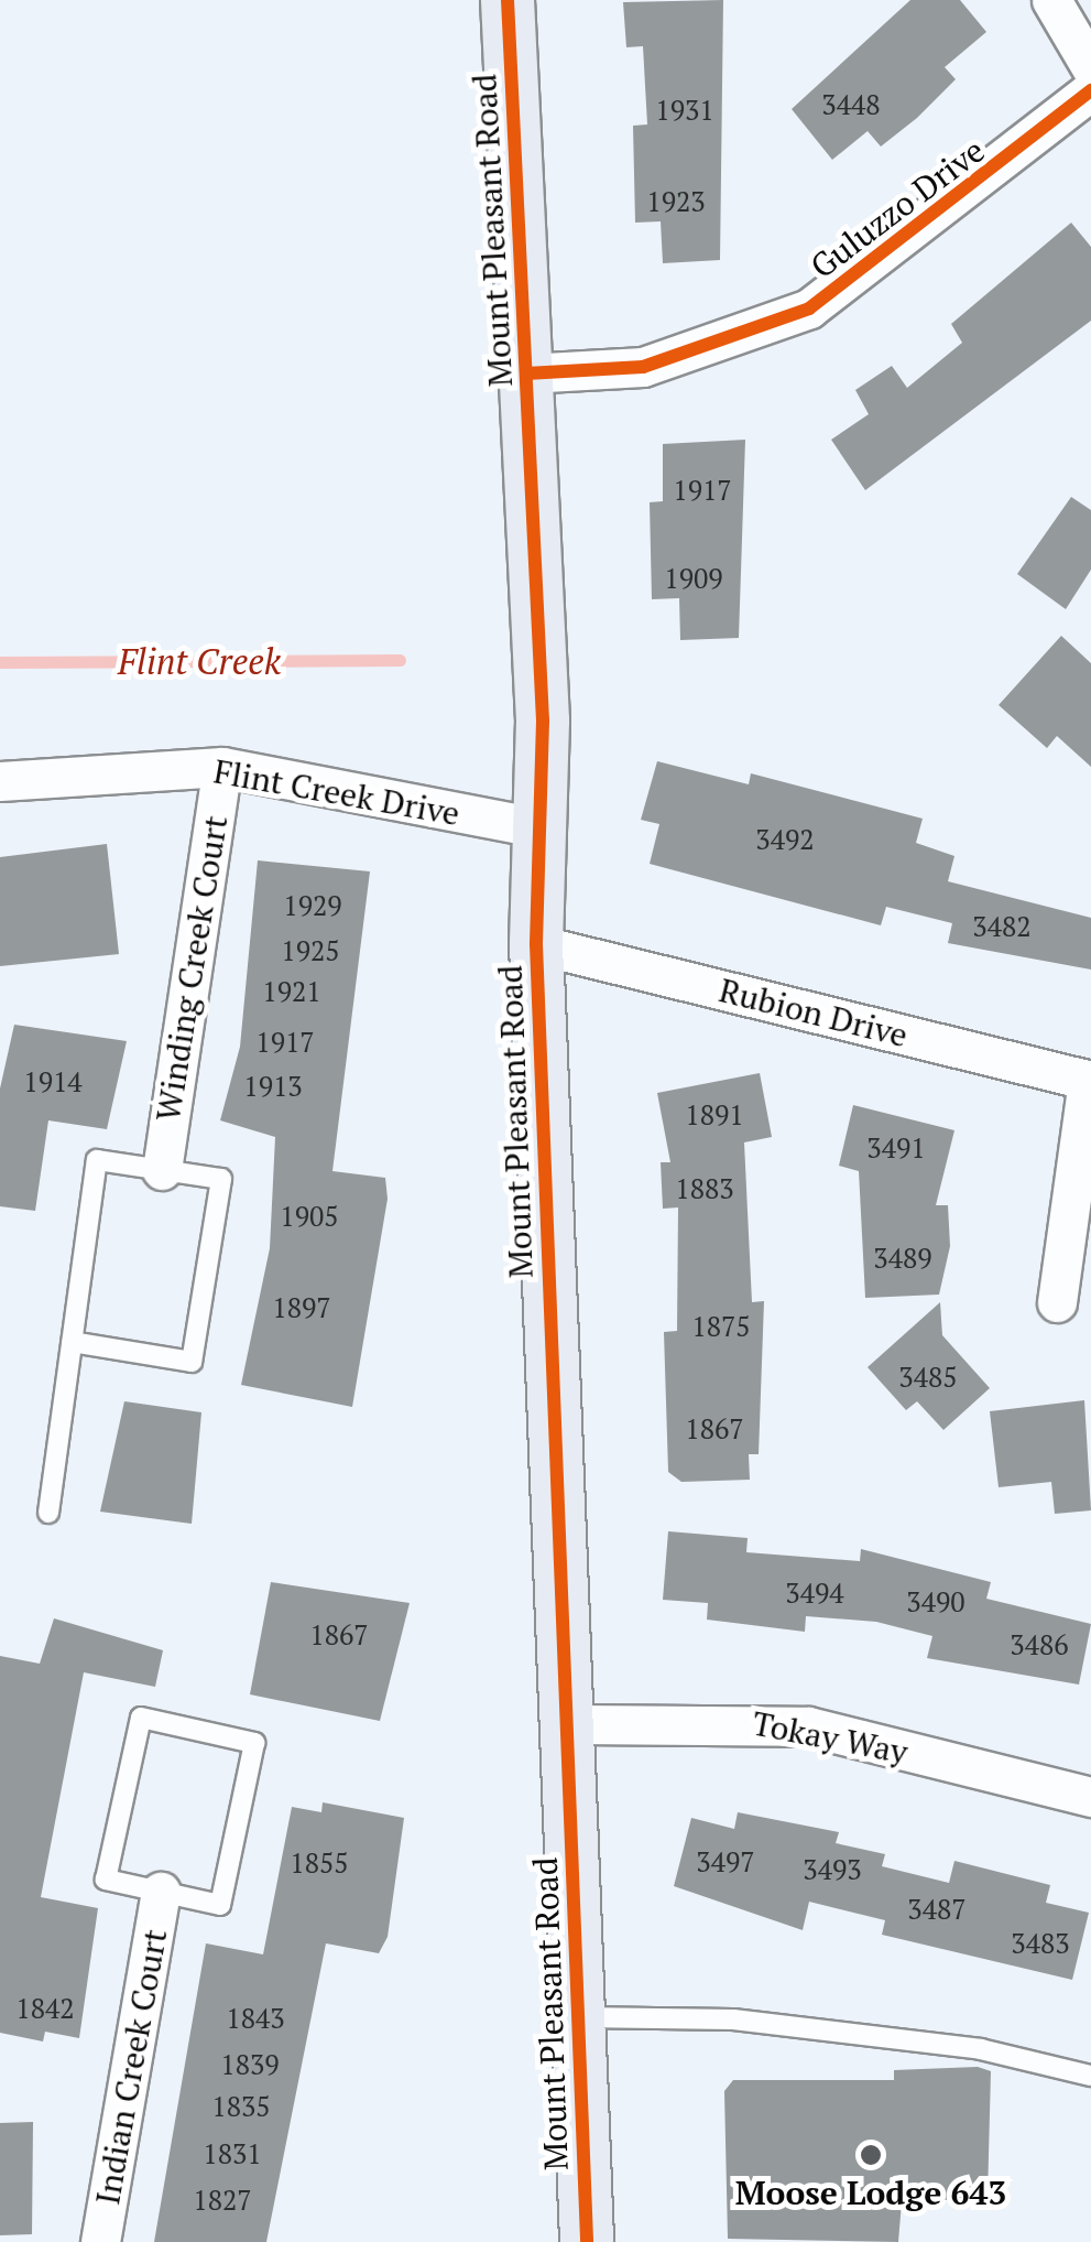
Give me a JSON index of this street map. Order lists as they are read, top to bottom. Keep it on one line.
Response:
{"streets":{"street":["Guluzzo Drive","Mount Pleasant Road","Flint Creek Drive","Winding Creek Court","Rubion Drive","Tokay Way","Indian Creek Court"]},"crossings":[["Guluzzo Drive","Mount Pleasant Road"],["Mount Pleasant Road","Flint Creek Drive"],["Mount Pleasant Road","Rubion Drive"],["Mount Pleasant Road","Tokay Way"],["Flint Creek Drive","Winding Creek Court"]],"water":["Flint Creek"],"places":["Moose Lodge 643"],"house_numbers":["3448","1931","1923","1917","1909","3492","1929","3482","1925","1921","1917","1914","1913","1891","3491","1883","1905","3489","1897","1875","3485","1867","3494","3490","1867","3486","3497","1855","3493","3487","3483","1842","1843","1839","1835","1831","1827"]}
